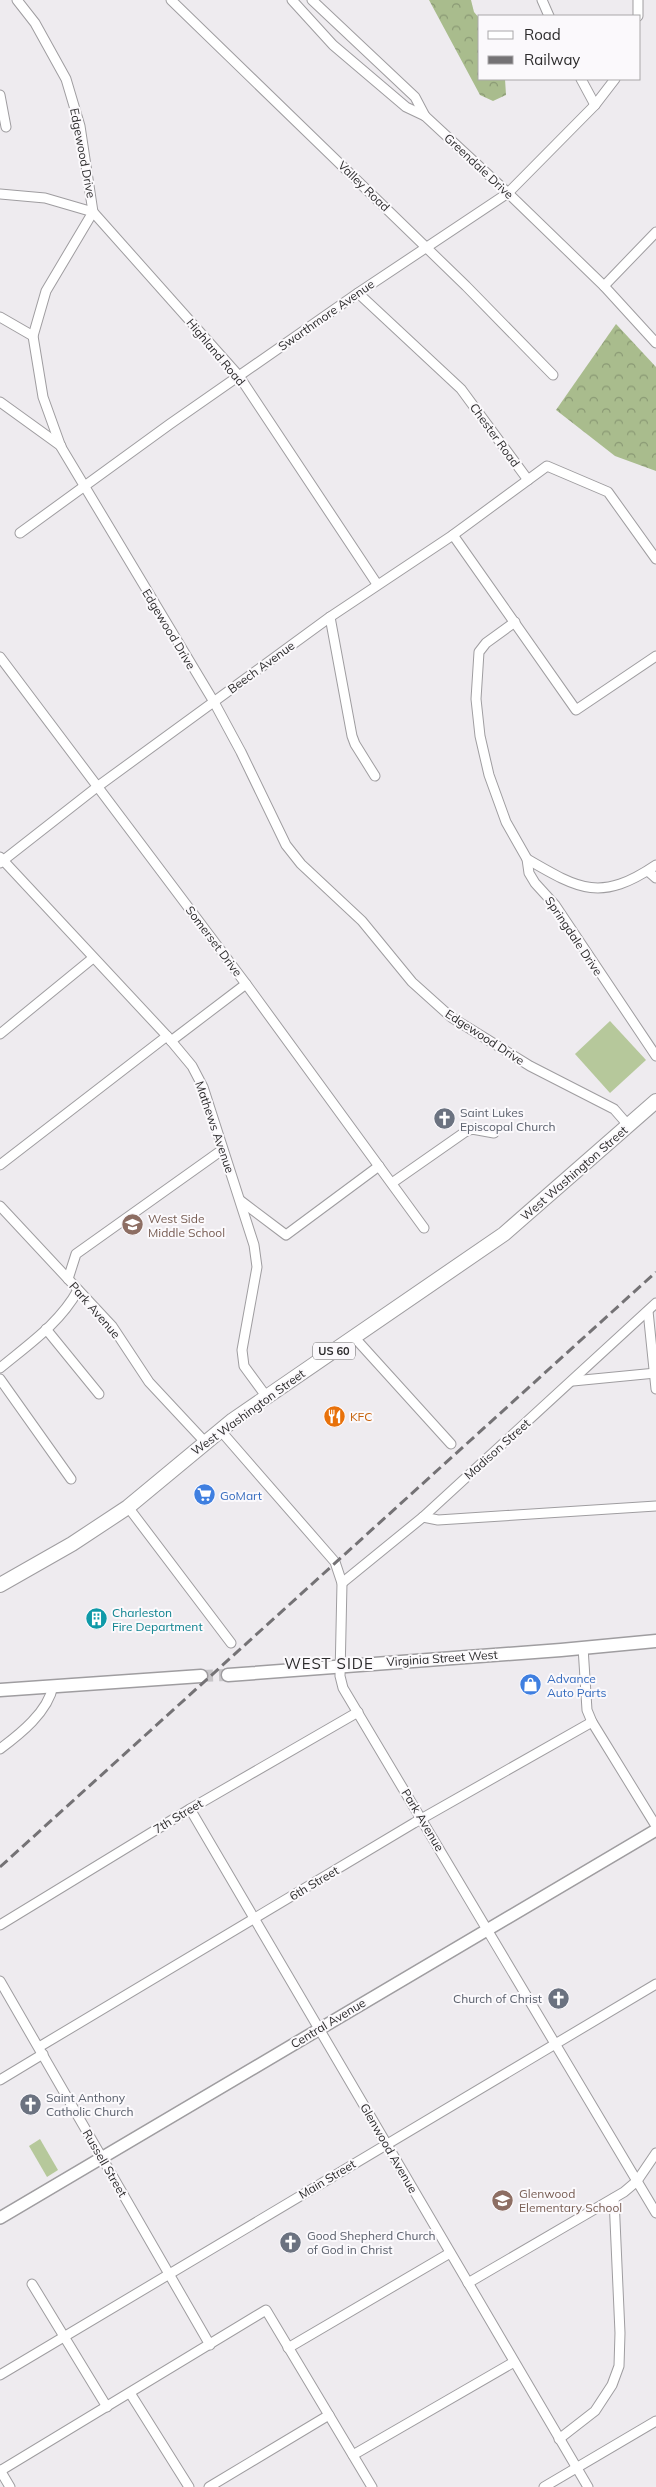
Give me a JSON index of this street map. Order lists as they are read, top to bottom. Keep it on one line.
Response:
{"streets":{"main road":["West Washington Street","US 60","Virginia Street West"],"street":["Edgewood Drive","Greendale Drive","Valley Road","Swarthmore Avenue","Highland Road","Chester Road","Beech Avenue","Springdale Drive","Somerset Drive","Mathews Avenue","Park Avenue","Madison Street","7th Street","6th Street","Central Avenue","Glenwood Avenue","Russell Street","Main Street"]},"crossings":[["Edgewood Drive","Swarthmore Avenue"],["Edgewood Drive","Highland Road"],["Edgewood Drive","Beech Avenue"],["Edgewood Drive","West Washington Street"],["Greendale Drive","Swarthmore Avenue"],["Valley Road","Swarthmore Avenue"],["Swarthmore Avenue","Highland Road"],["Swarthmore Avenue","Chester Road"],["Highland Road","Beech Avenue"],["Chester Road","Beech Avenue"],["Beech Avenue","Somerset Drive"],["Beech Avenue","Mathews Avenue"],["Mathews Avenue","West Washington Street"],["West Washington Street","Park Avenue"],["Park Avenue","Madison Street"],["Park Avenue","Virginia Street West"],["Park Avenue","7th Street"],["Park Avenue","6th Street"],["Park Avenue","Central Avenue"],["Park Avenue","Main Street"],["7th Street","Glenwood Avenue"],["6th Street","Glenwood Avenue"],["6th Street","Russell Street"],["Central Avenue","Glenwood Avenue"],["Central Avenue","Russell Street"],["Glenwood Avenue","Main Street"],["Russell Street","Main Street"]],"districts":["WEST SIDE"],"places":{"church":["Saint Lukes Episcopal Church","Church of Christ","Saint Anthony Catholic Church","Good Shepherd Church of God in Christ"],"school or university":["West Side Middle School","Glenwood Elementary School"],"restaurant":["KFC"],"supermarket":["GoMart"],"building":["Charleston Fire Department"],"shop":["Advance Auto Parts"]},"legend":["Road","Railway"]}
